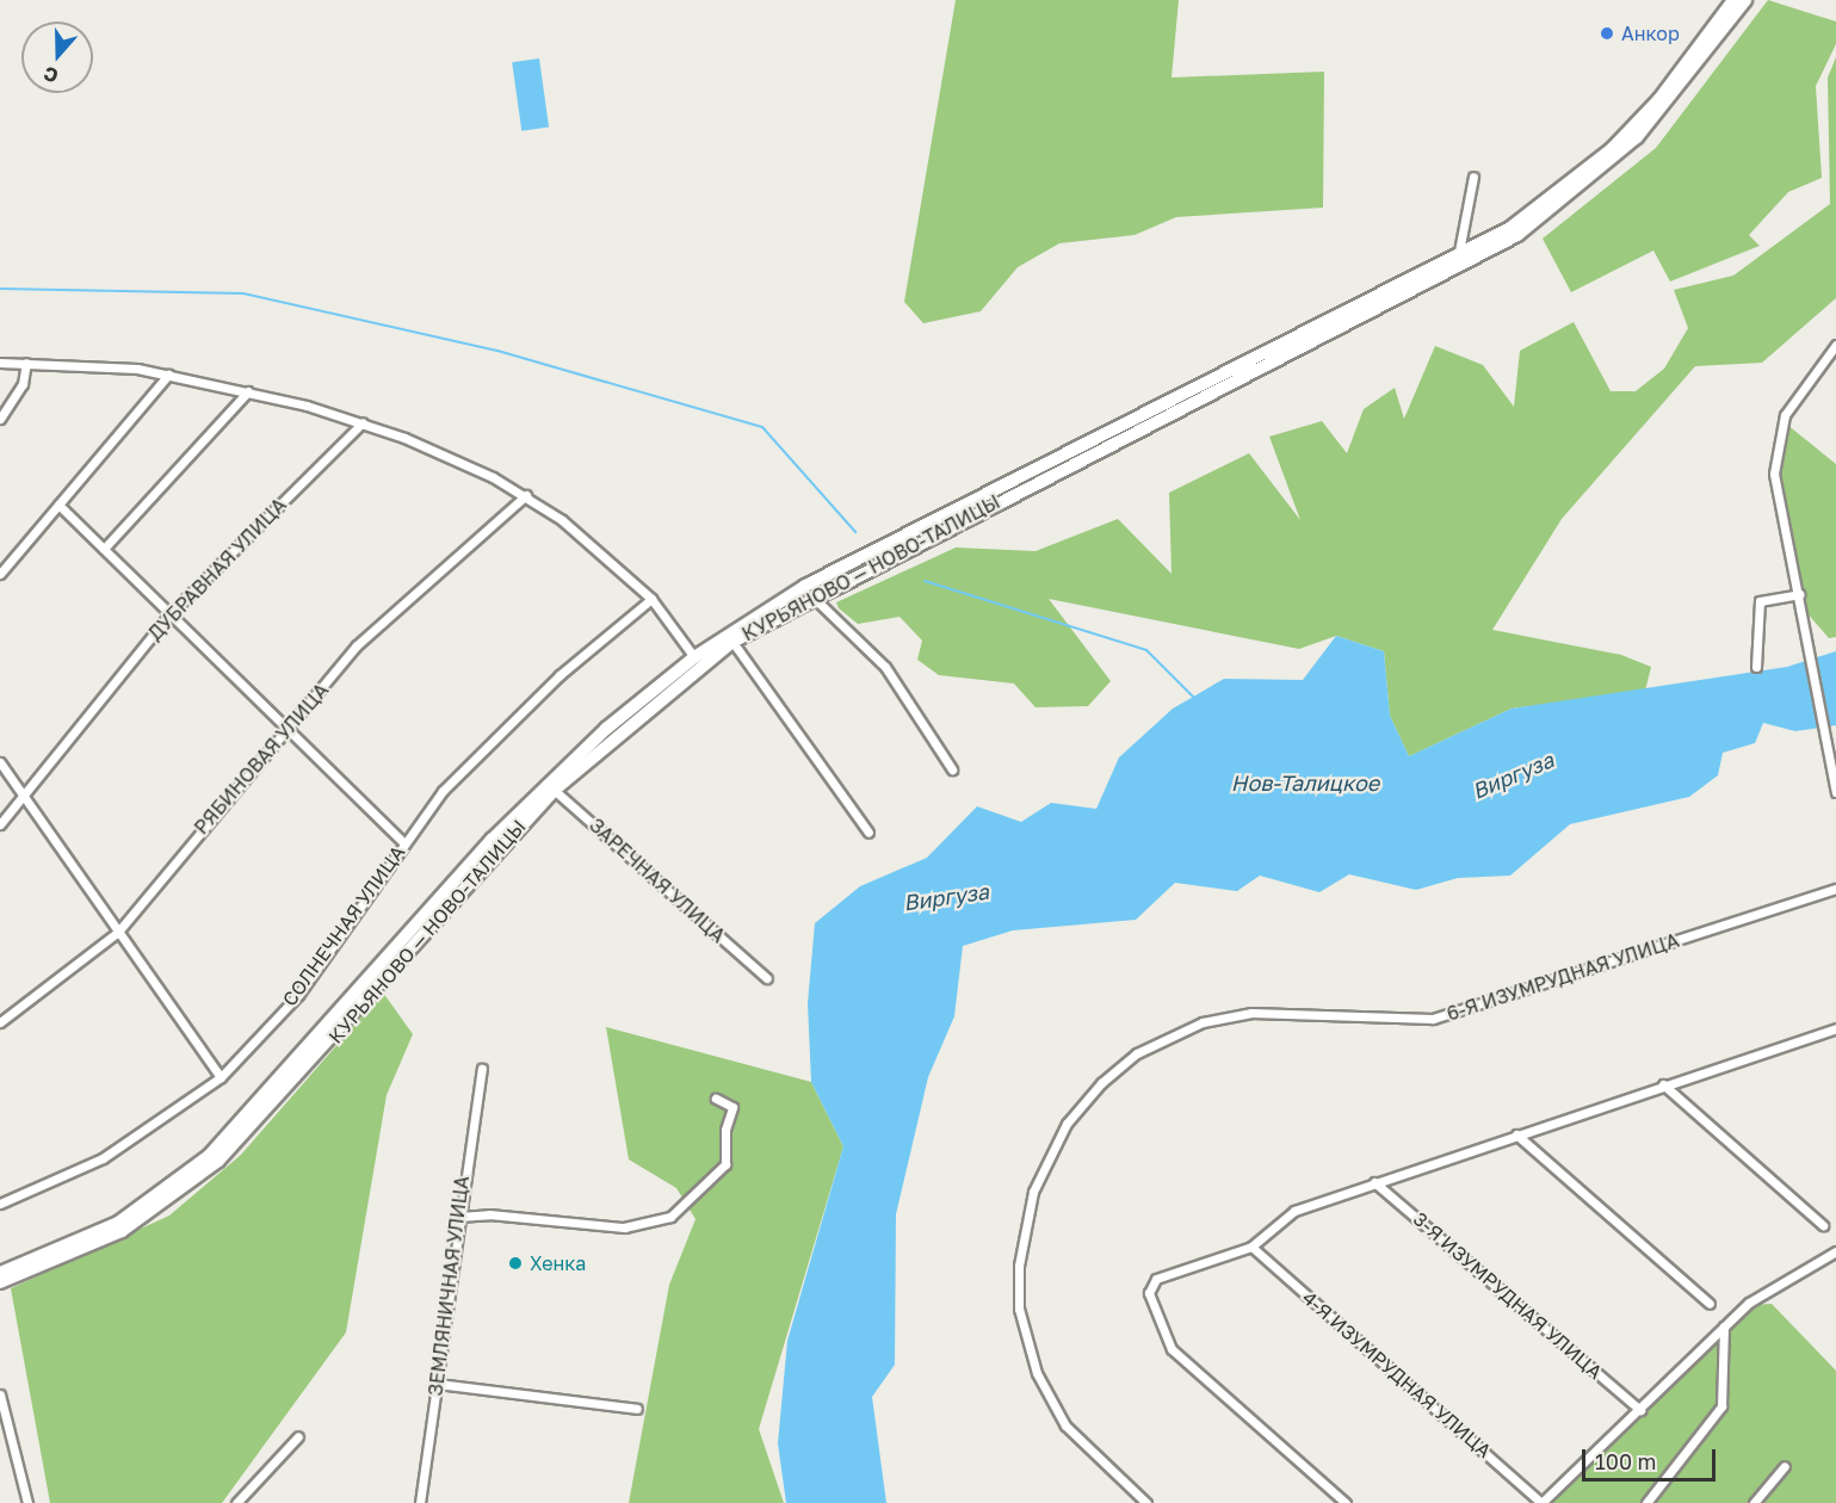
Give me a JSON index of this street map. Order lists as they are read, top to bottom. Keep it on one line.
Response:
{"streets":{"main road":["КУРЬЯНОВО — НОВО-ТАЛИЦЫ"],"street":["ДУБРАВНАЯ УЛИЦА","РЯБИНОВАЯ УЛИЦА","ЗАРЕЧНАЯ УЛИЦА","СОЛНЕЧНАЯ УЛИЦА","6-Я ИЗУМРУДНАЯ УЛИЦА","ЗЕМЛЯНИЧНАЯ УЛИЦА","3-Я ИЗУМРУДНАЯ УЛИЦА","4-Я ИЗУМРУДНАЯ УЛИЦА"]},"crossings":[["КУРЬЯНОВО — НОВО-ТАЛИЦЫ","ЗАРЕЧНАЯ УЛИЦА"]],"water":["Виргуза","Нов-Талицкое"],"places":["Анкор","Хенка"],"scale_bar":"100 m","north":"bottom"}
